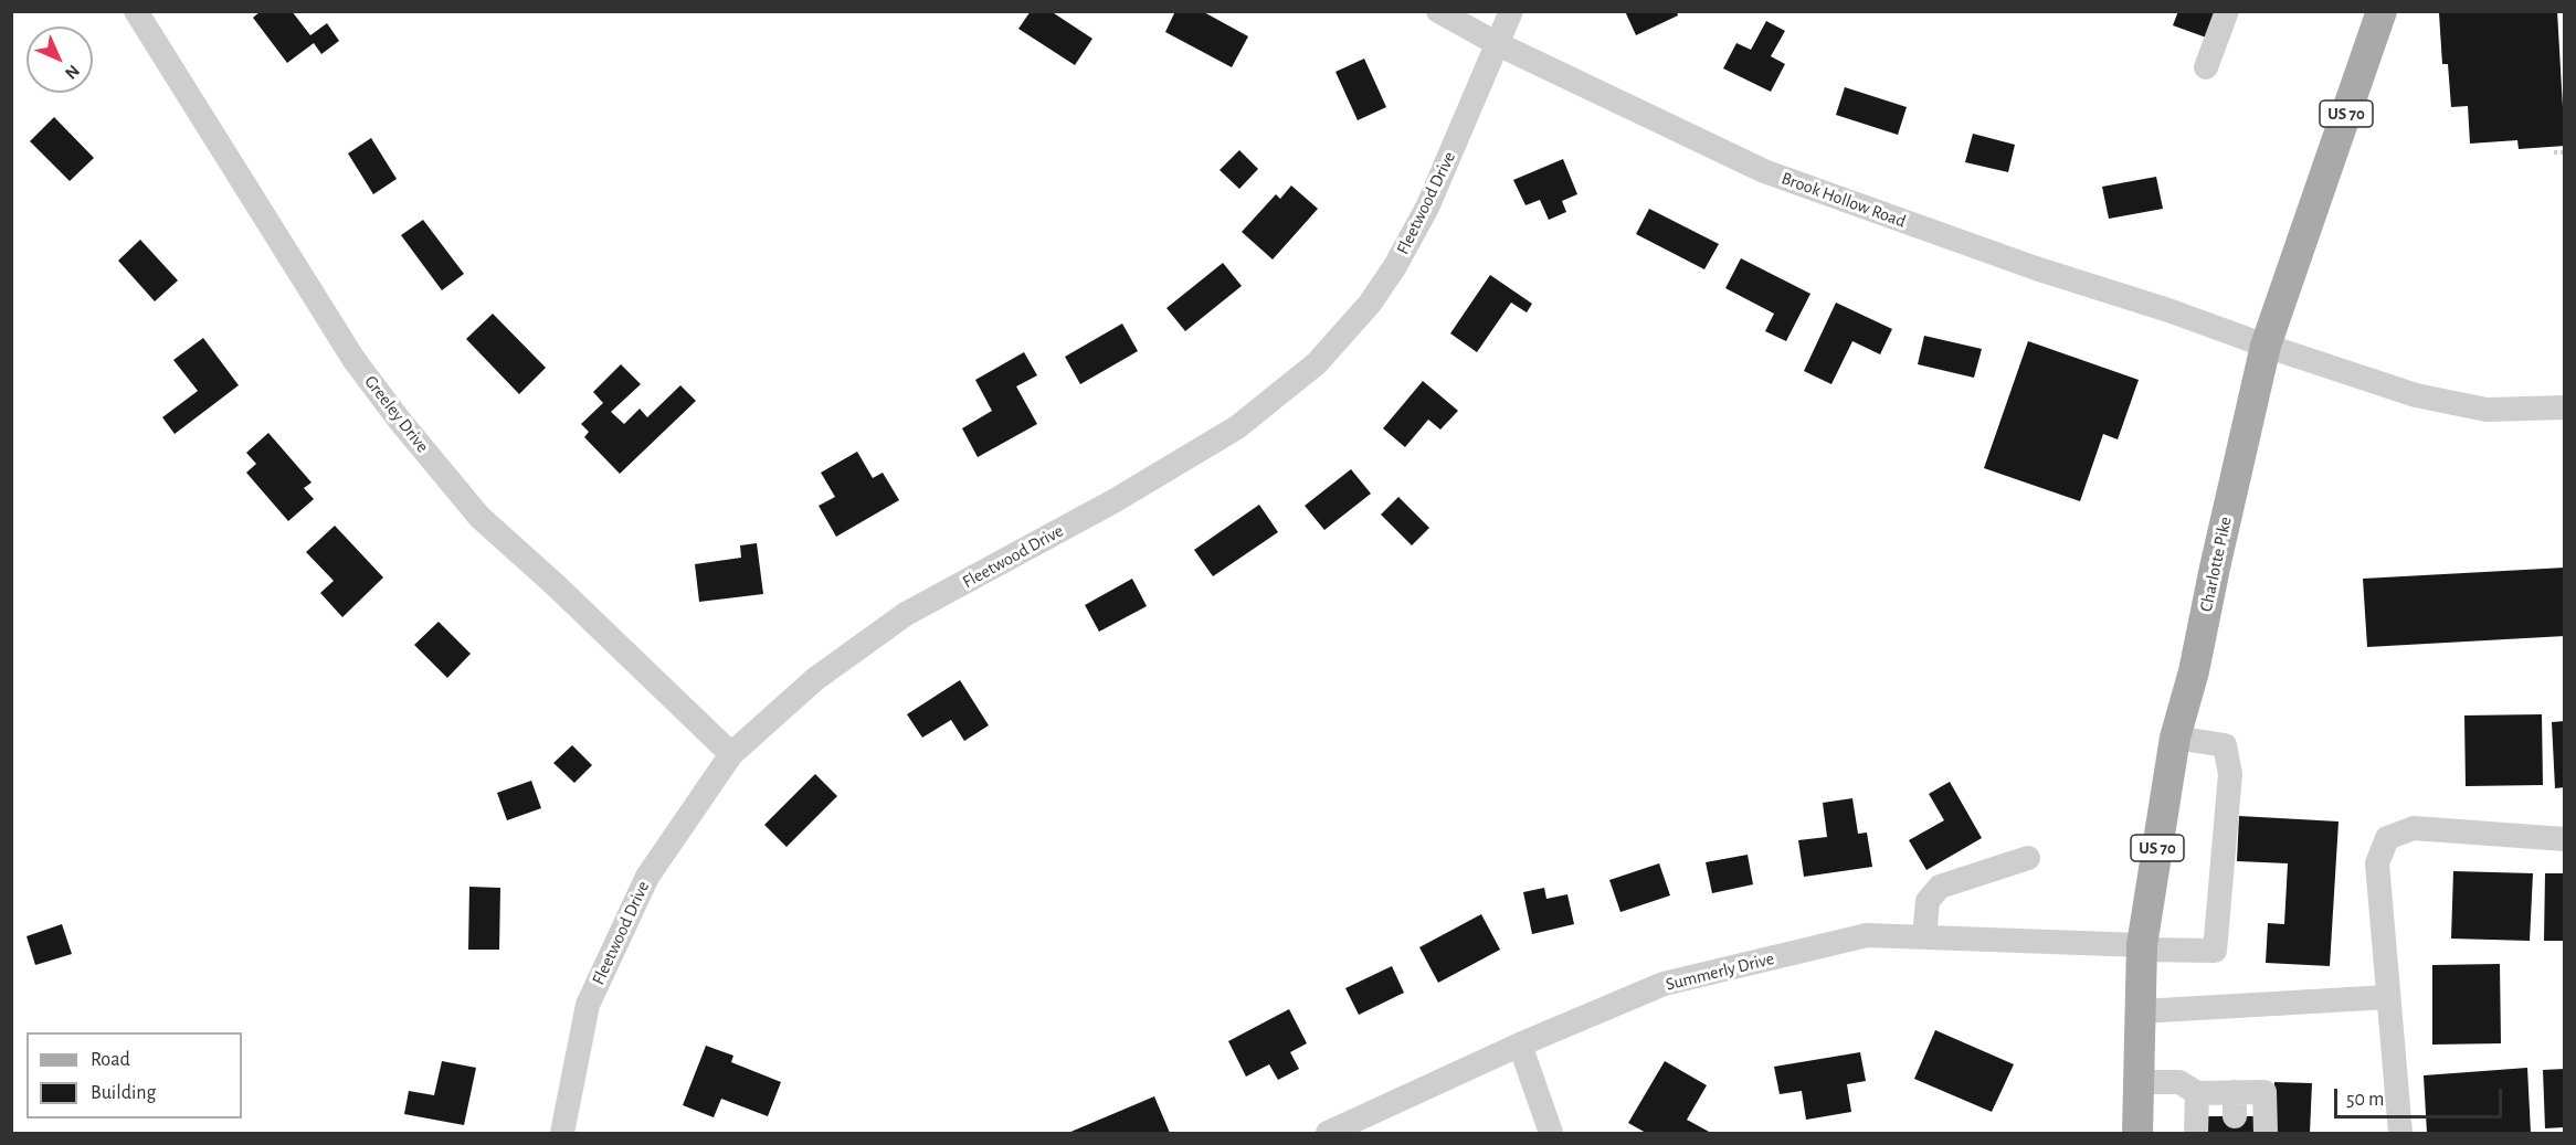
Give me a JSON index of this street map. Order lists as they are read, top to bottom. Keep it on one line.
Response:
{"streets":{"main road":["US 70","Charlotte Pike"],"street":["Brook Hollow Road","Fleetwood Drive","Greeley Drive","Summerly Drive"]},"crossings":[["Brook Hollow Road","Fleetwood Drive"],["Brook Hollow Road","Charlotte Pike"],["Fleetwood Drive","Greeley Drive"],["Charlotte Pike","Summerly Drive"]],"legend":["Road","Building"],"scale_bar":"50 m","north":"bottom right"}
